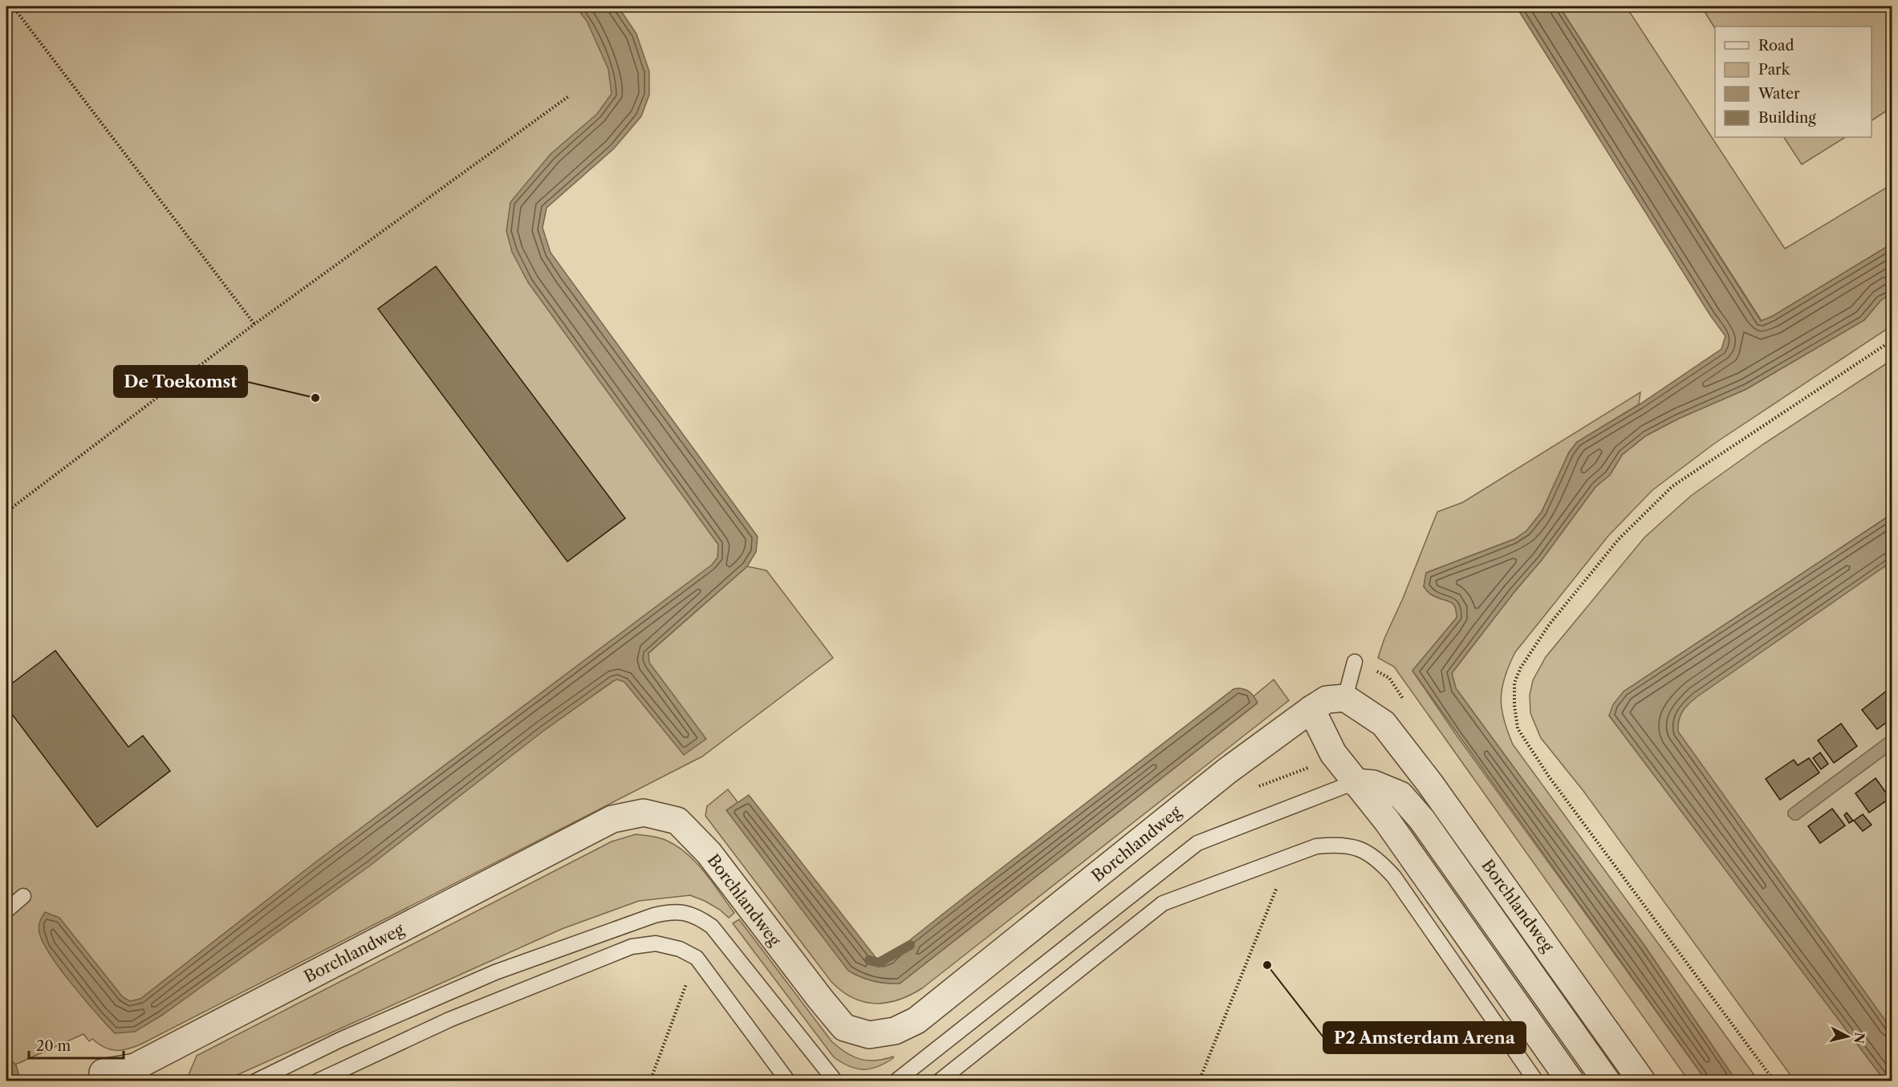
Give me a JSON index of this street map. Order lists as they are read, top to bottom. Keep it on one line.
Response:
{"streets":{"street":["Borchlandweg"]},"places":["De Toekomst","P2 Amsterdam Arena"],"legend":["Road","Park","Water","Building"],"scale_bar":"20 m","north":"right"}
